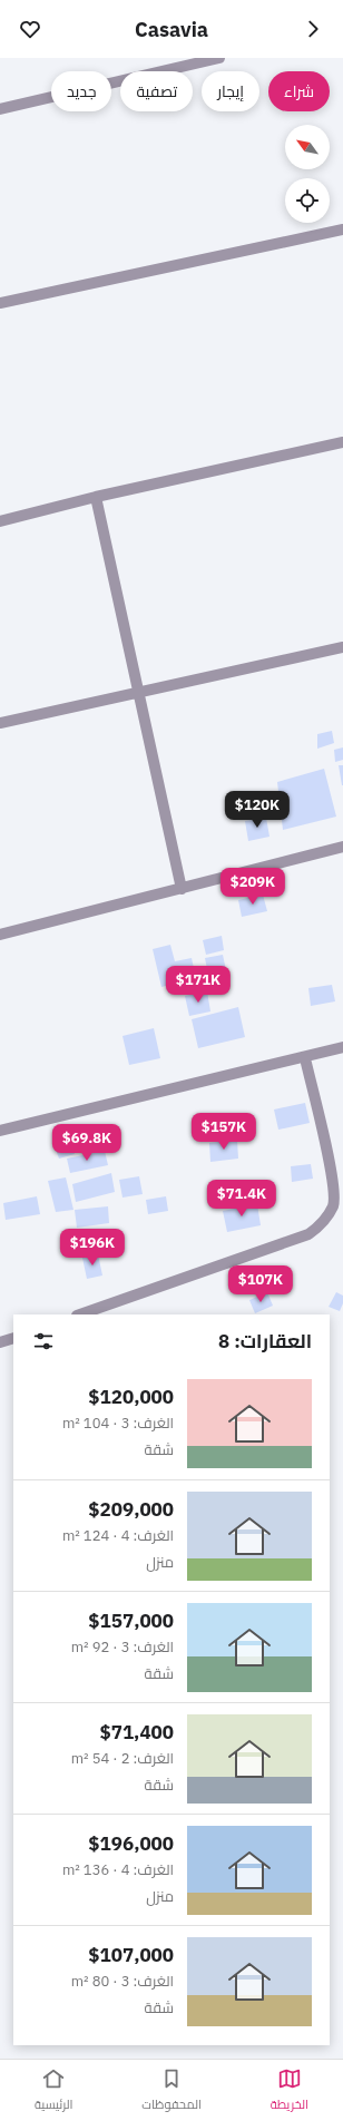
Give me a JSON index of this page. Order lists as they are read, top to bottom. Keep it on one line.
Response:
{"north":"top left","page":{"header":"Casavia","chip":["شراء","إيجار","تصفية","جديد"],"price":["$120K","$209K","$171K","$157K","$69.8K","$71.4K","$196K","$107K"],"heading":"العقارات: 8","list":[{"name":"$120,000","note":"الغرف: 3 · 104 m² · شقة"},{"name":"$209,000","note":"الغرف: 4 · 124 m² · منزل"},{"name":"$157,000","note":"الغرف: 3 · 92 m² · شقة"},{"name":"$71,400","note":"الغرف: 2 · 54 m² · شقة"},{"name":"$196,000","note":"الغرف: 4 · 136 m² · منزل"},{"name":"$107,000","note":"الغرف: 3 · 80 m² · شقة"}],"tabs":["الخريطة","المحفوظات","الرئيسية"]}}
